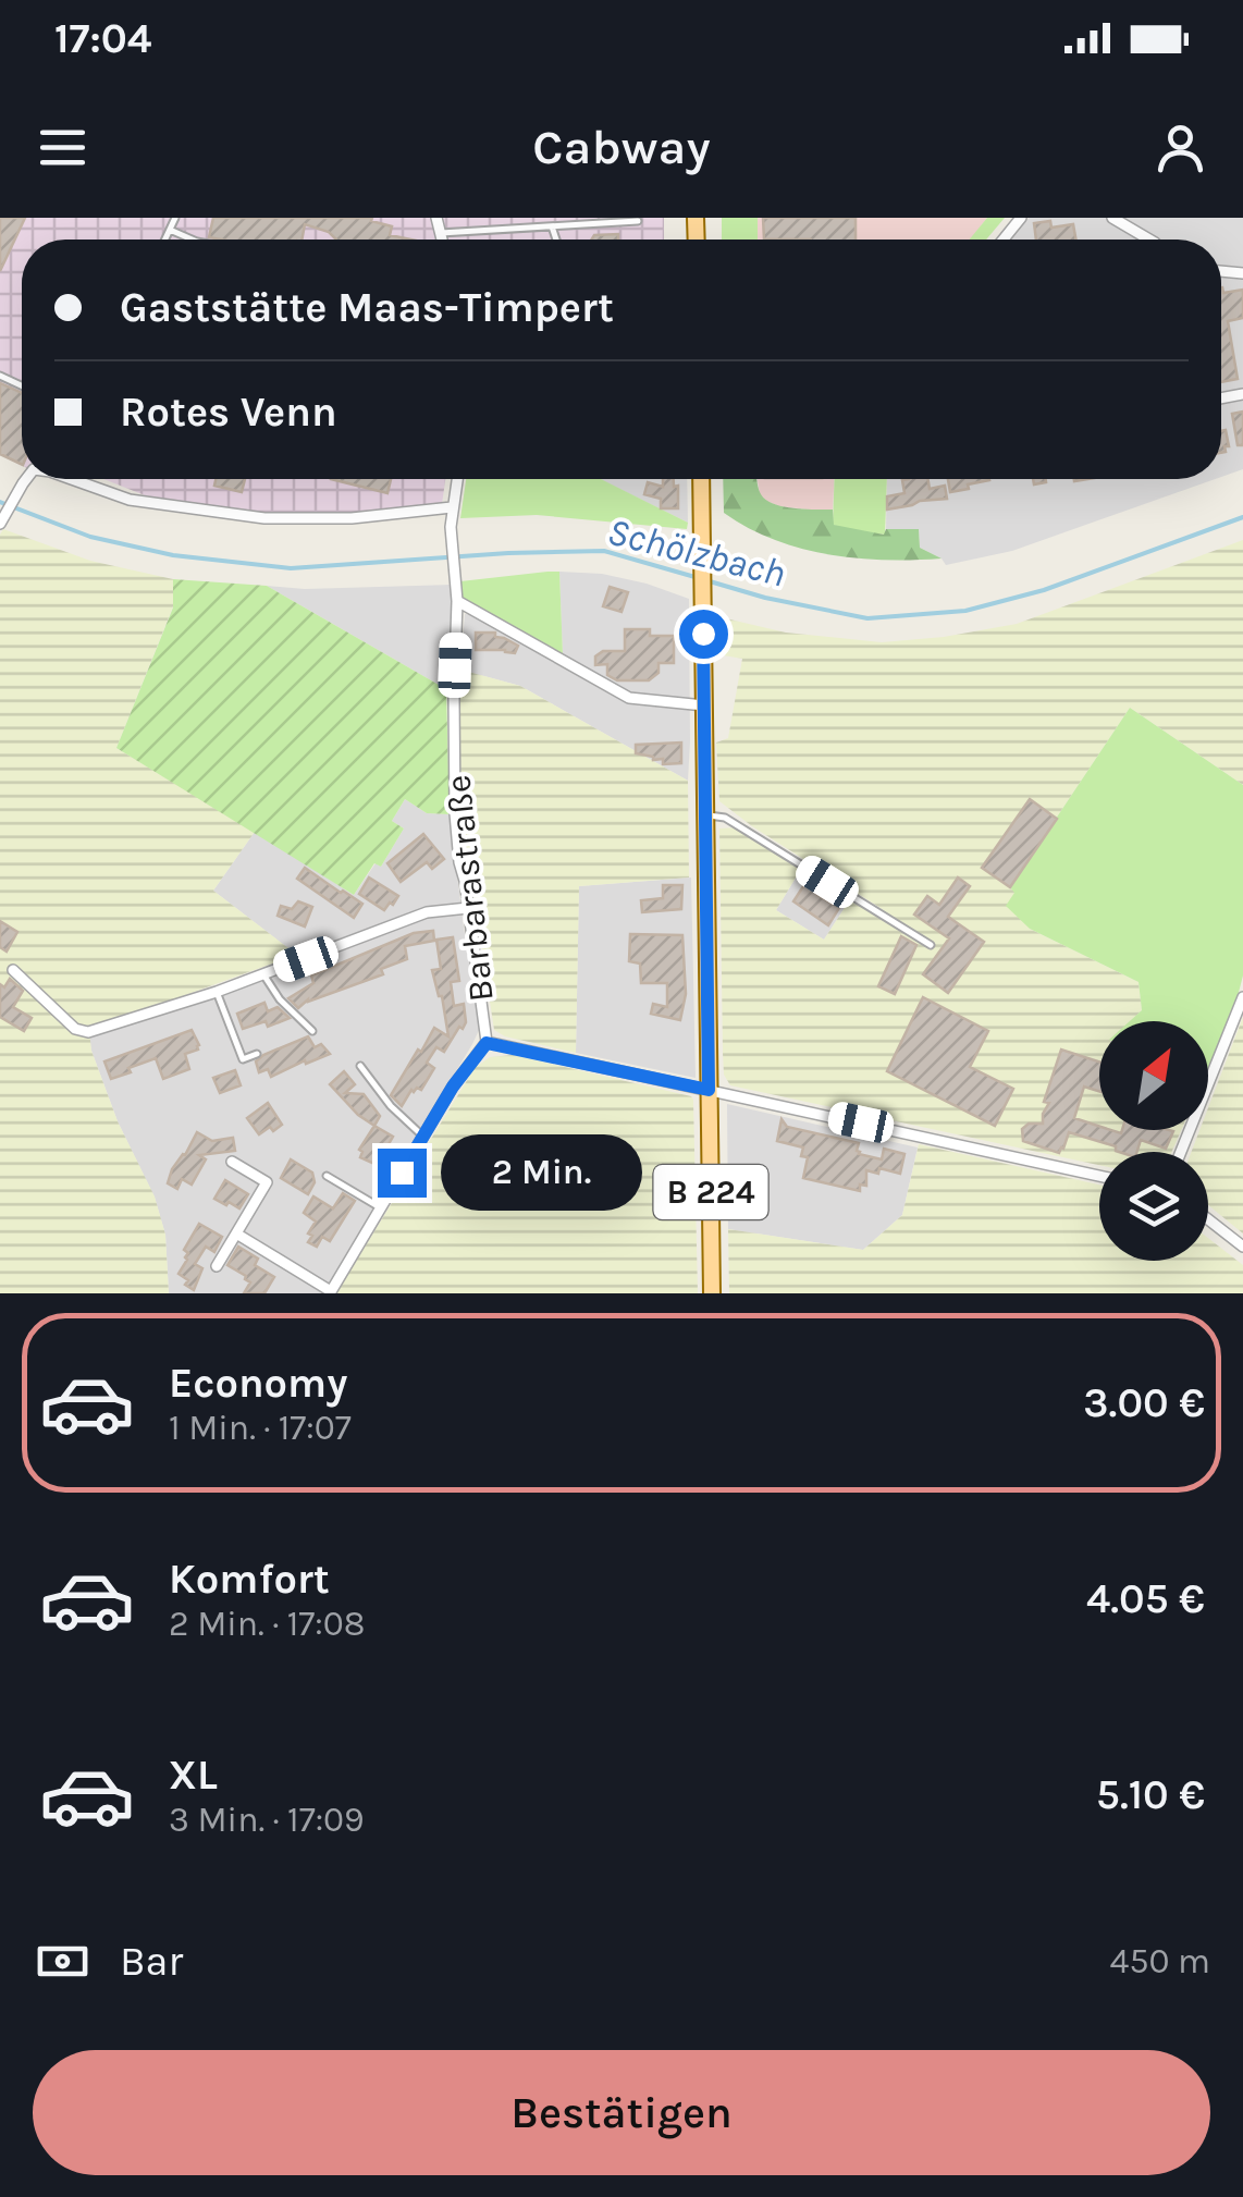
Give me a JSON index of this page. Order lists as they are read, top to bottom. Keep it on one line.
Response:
{"streets":{"main road":["B 224"],"street":["Barbarastraße"]},"crossings":[["Barbarastraße","B 224"]],"water":["Schölzbach"],"north":"top right","page":{"status":"17:04","header":"Cabway","banner":["Gaststätte Maas-Timpert","Rotes Venn"],"bubble":"2 Min.","list":[{"name":"Economy","note":"1 Min. · 17:07","value":"3.00 €"},{"name":"Komfort","note":"2 Min. · 17:08","value":"4.05 €"},{"name":"XL","note":"3 Min. · 17:09","value":"5.10 €"}],"pay":["Bar","450 m"],"buttons":"Bestätigen"}}
